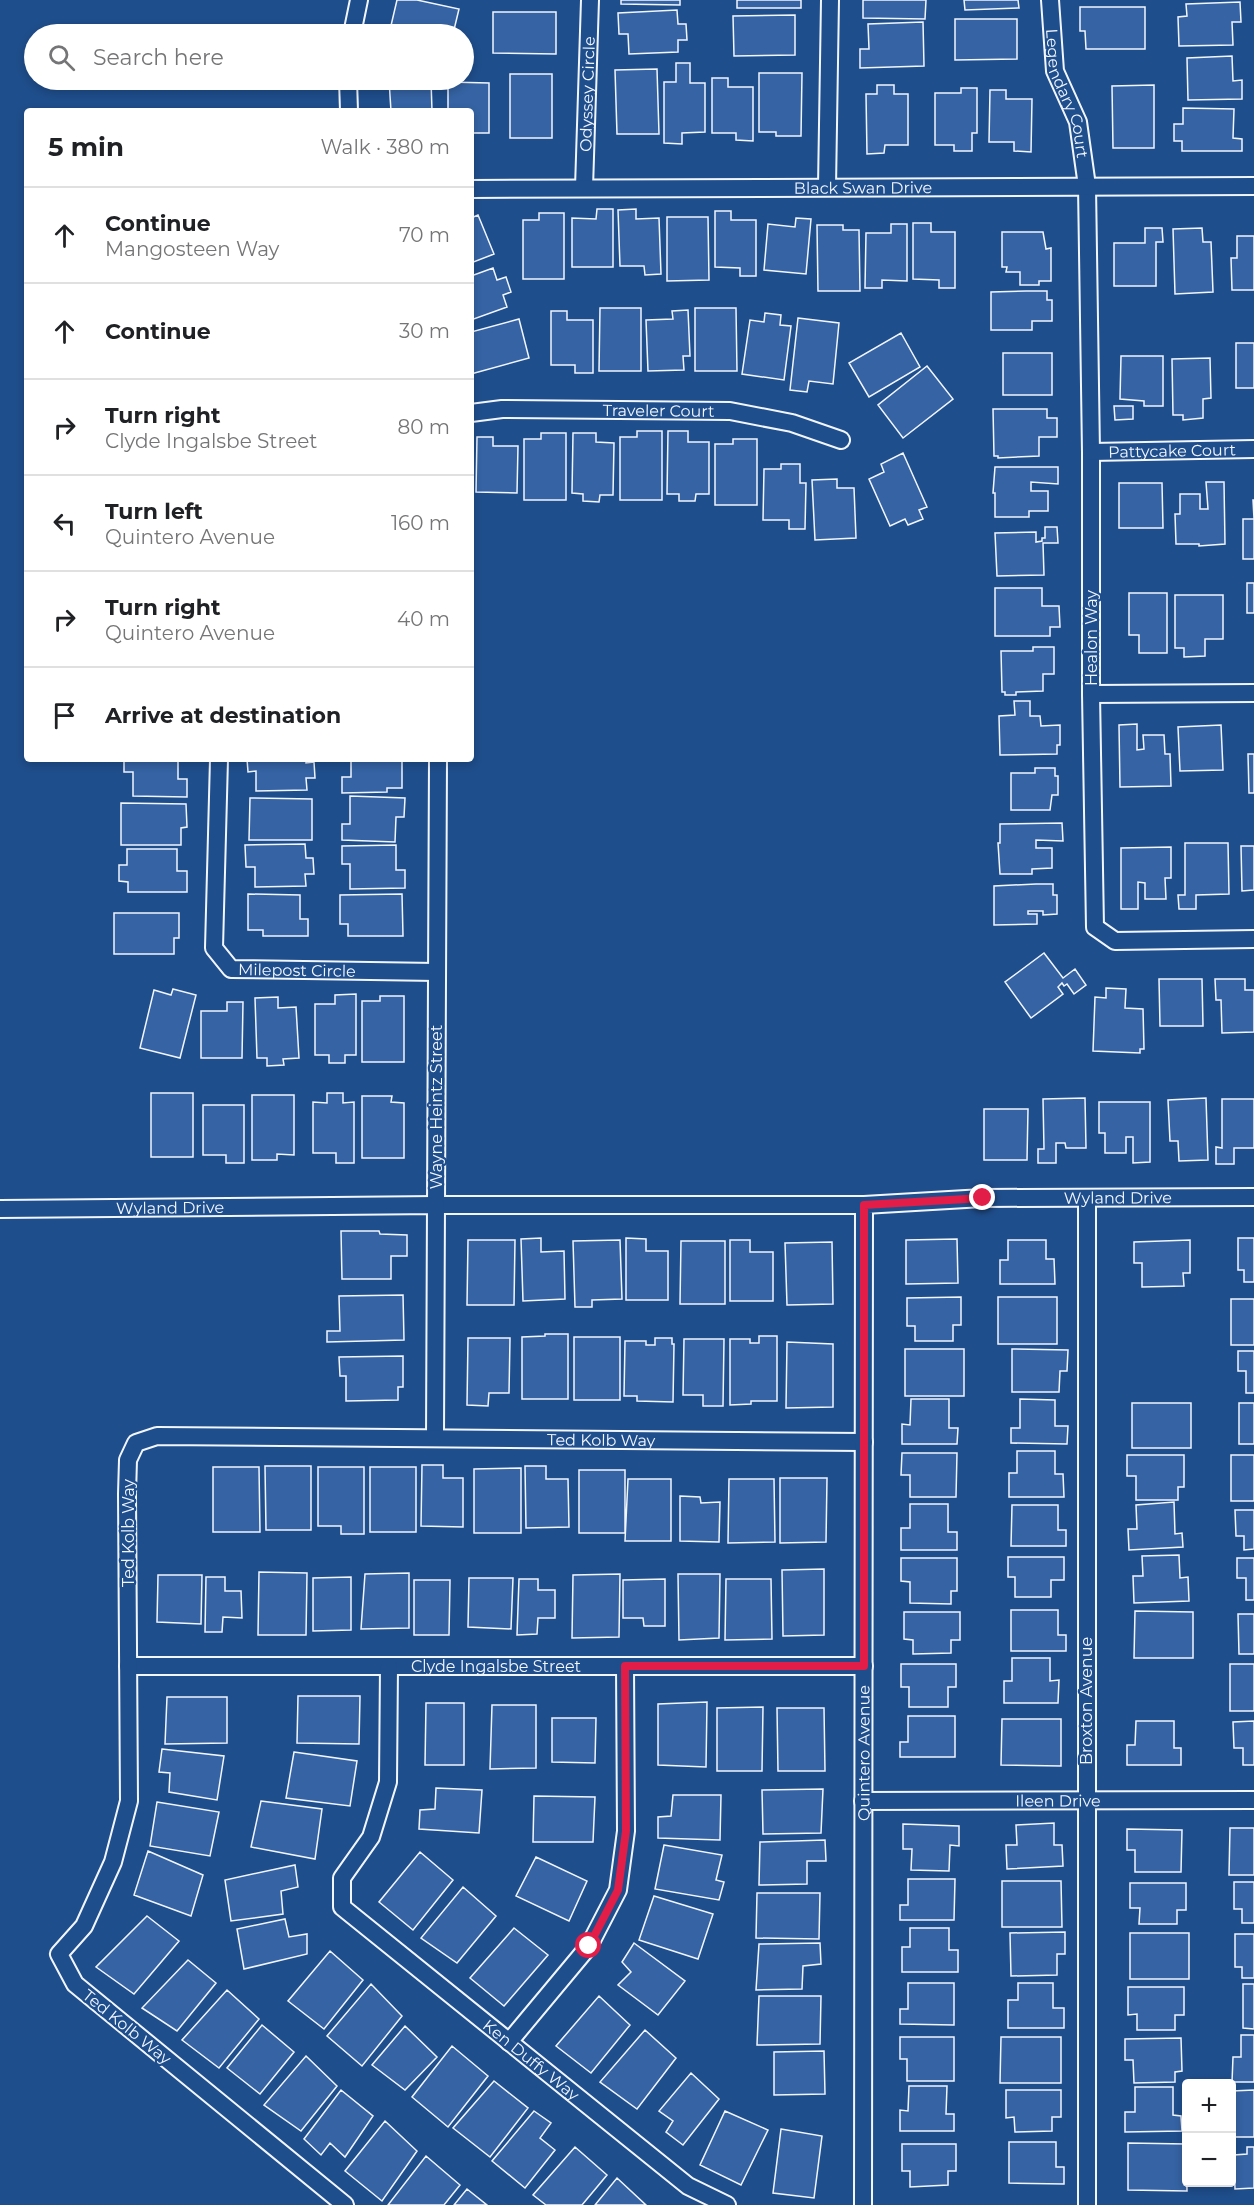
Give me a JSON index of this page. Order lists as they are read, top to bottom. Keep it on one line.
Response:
{"streets":{"street":["Legendary Court","Odyssey Circle","Black Swan Drive","Traveler Court","Pattycake Court","Healon Way","Milepost Circle","Wayne Heintz Street","Wyland Drive","Ted Kolb Way","Clyde Ingalsbe Street","Broxton Avenue","Quintero Avenue","Ileen Drive","Ken Duffy Way"]},"crossings":[["Legendary Court","Black Swan Drive"],["Legendary Court","Healon Way"],["Odyssey Circle","Black Swan Drive"],["Black Swan Drive","Healon Way"],["Pattycake Court","Healon Way"],["Milepost Circle","Wayne Heintz Street"],["Wayne Heintz Street","Wyland Drive"],["Wayne Heintz Street","Quintero Avenue"],["Wyland Drive","Broxton Avenue"],["Wyland Drive","Quintero Avenue"],["Ted Kolb Way","Clyde Ingalsbe Street"],["Ted Kolb Way","Quintero Avenue"],["Clyde Ingalsbe Street","Quintero Avenue"],["Clyde Ingalsbe Street","Ken Duffy Way"],["Broxton Avenue","Ileen Drive"],["Quintero Avenue","Ileen Drive"]],"page":{"search":"Search here","heading":["5 min","Walk · 380 m"],"list":[["Continue","Mangosteen Way","70 m"],["Continue","30 m"],["Turn right","Clyde Ingalsbe Street","80 m"],["Turn left","Quintero Avenue","160 m"],["Turn right","Quintero Avenue","40 m"],"Arrive at destination"],"map_buttons":["+","−"]}}
